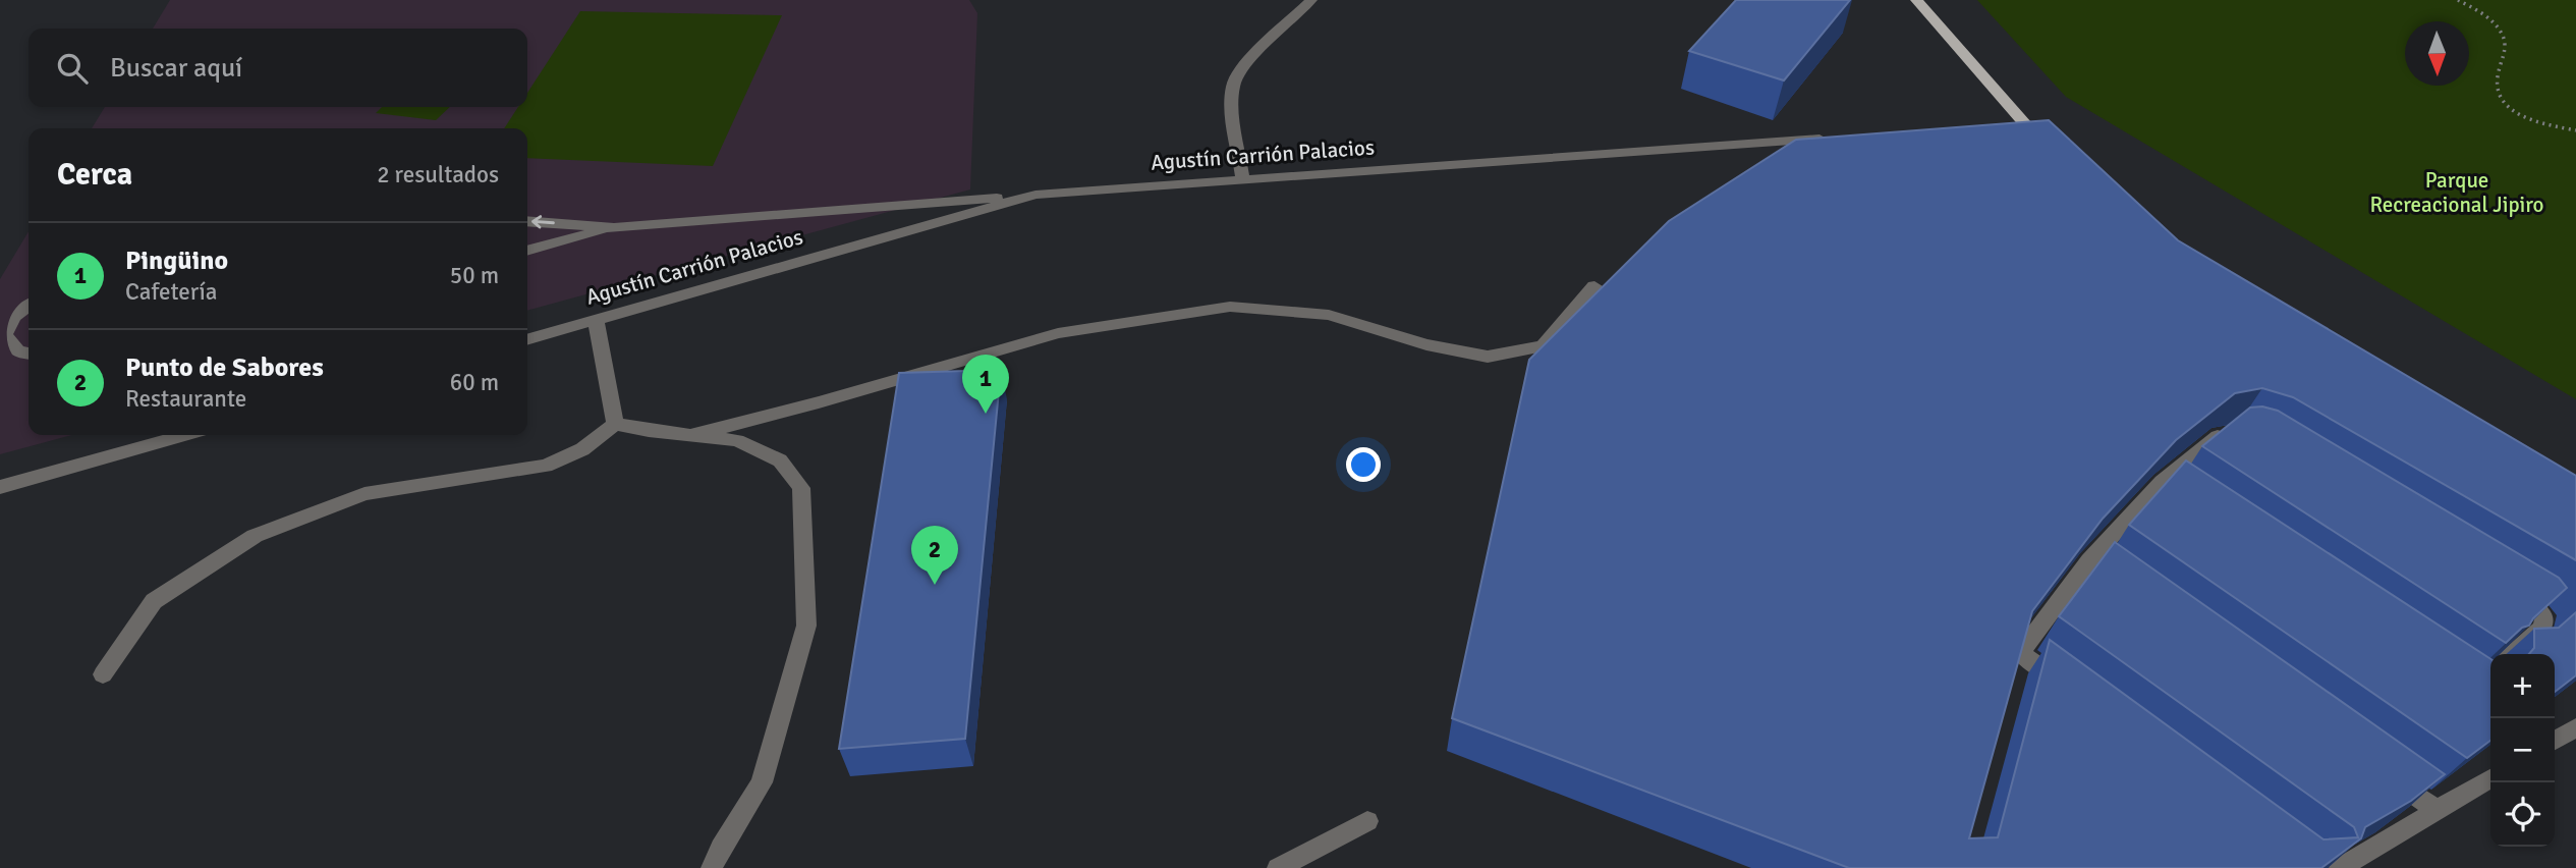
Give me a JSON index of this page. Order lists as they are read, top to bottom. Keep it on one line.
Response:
{"streets":{"street":["Agustín Carrión Palacios"]},"parks":["Parque Recreacional Jipiro"],"north":"bottom","page":{"search":"Buscar aquí","heading":["Cerca","2 resultados"],"list":[{"mark":"1","name":"Pingüino","note":"Cafetería","value":"50 m"},{"mark":"2","name":"Punto de Sabores","note":"Restaurante","value":"60 m"}],"pins":["1","2"],"map_buttons":["+","−"]}}
